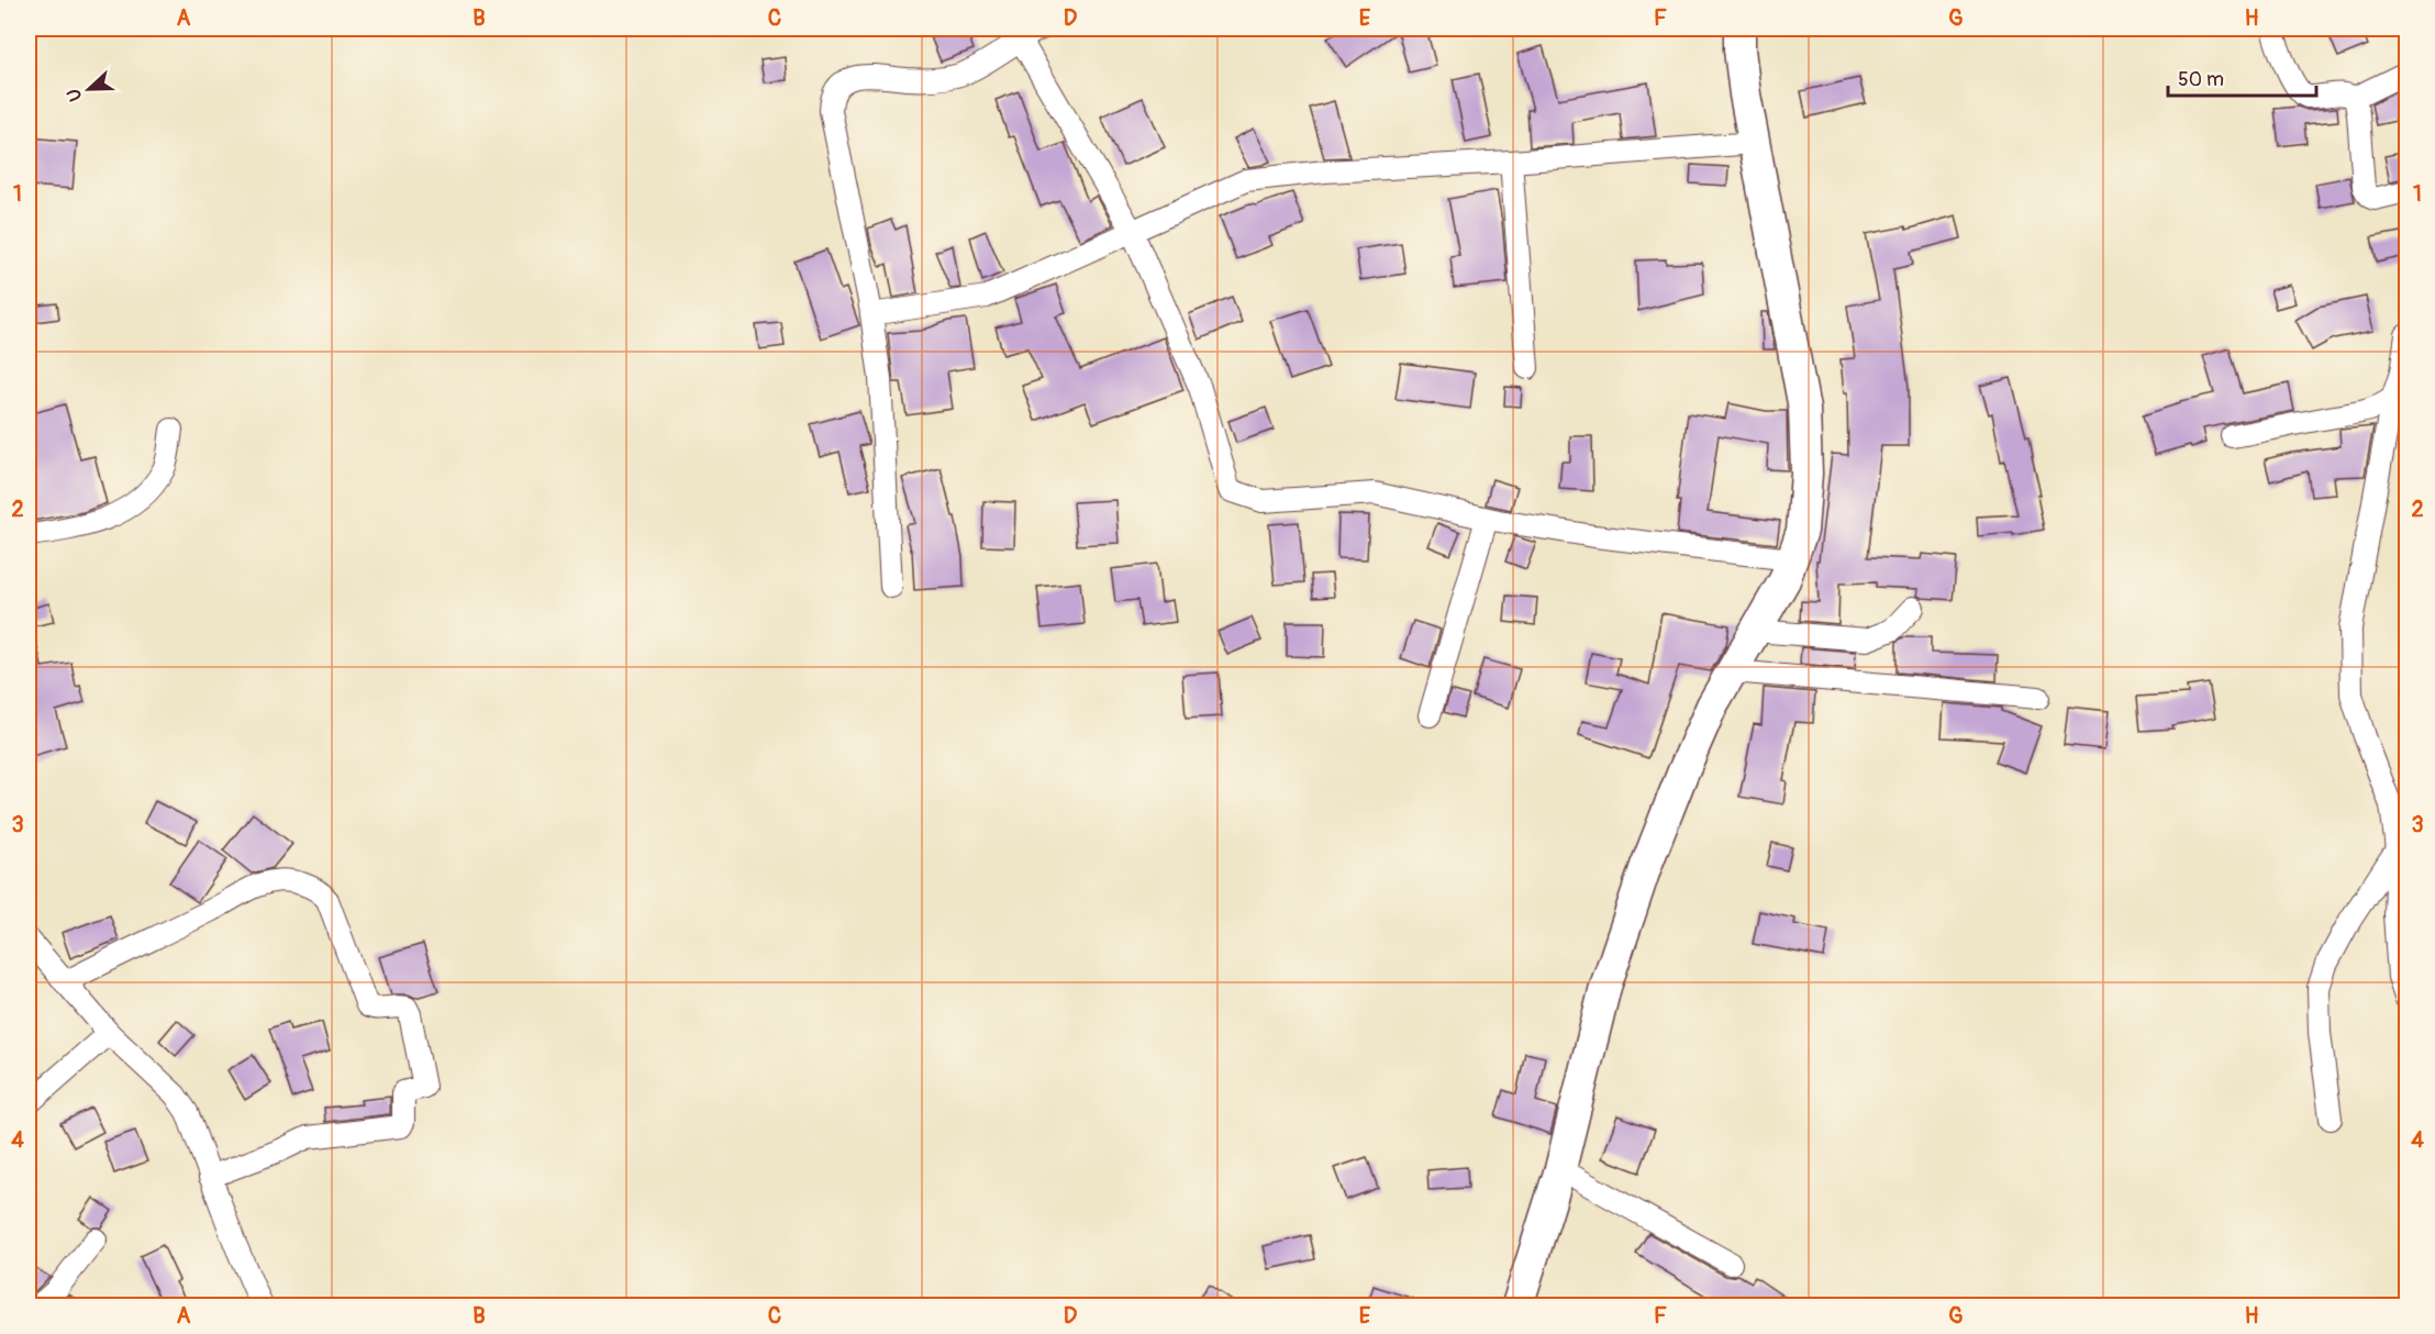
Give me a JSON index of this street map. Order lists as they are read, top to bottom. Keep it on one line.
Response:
{"scale_bar":"50 m","north":"left","grid":{"columns":["A","B","C","D","E","F","G","H"],"rows":["1","2","3","4"]}}
